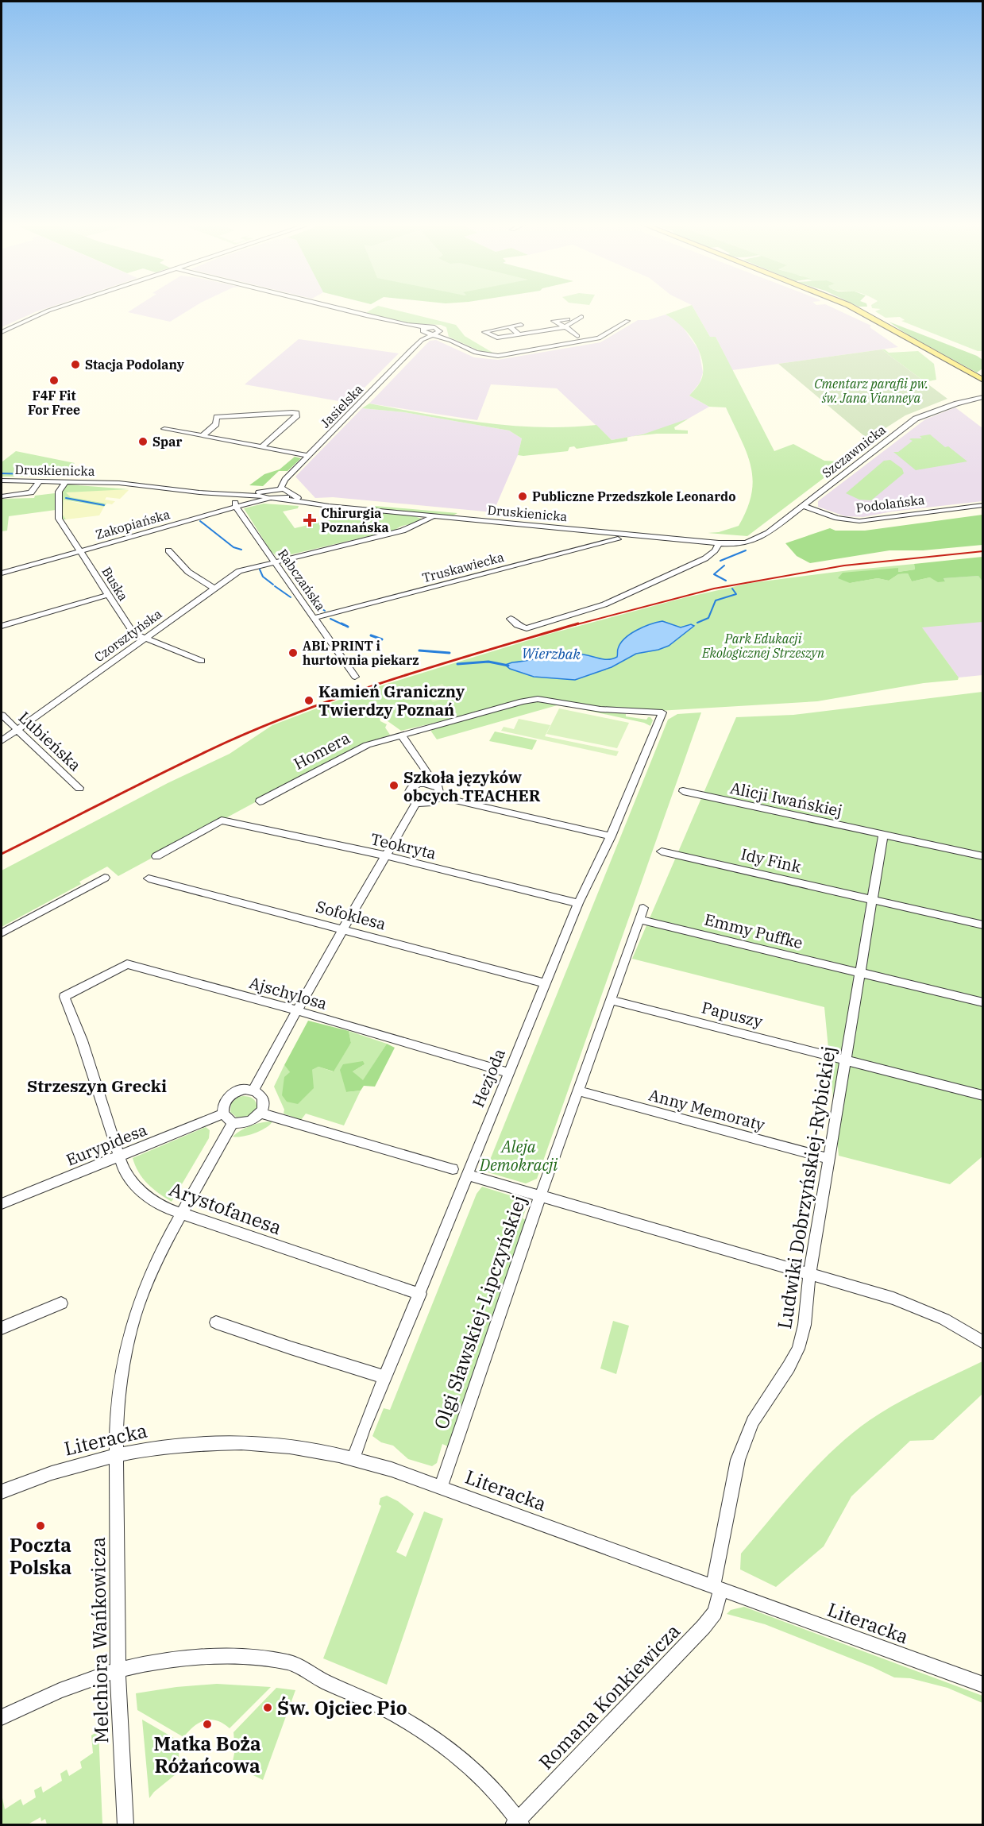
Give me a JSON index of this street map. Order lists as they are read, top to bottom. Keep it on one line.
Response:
{"streets":{"street":["Jasielska","Szczawnicka","Druskienicka","Podolańska","Zakopiańska","Truskawiecka","Rabczańska","Buska","Czorsztyńska","Lubieńska","Homera","Alicji Iwańskiej","Teokryta","Idy Fink","Sofoklesa","Emmy Puffke","Ajschylosa","Papuszy","Hezjoda","Anny Memoraty","Eurypidesa","Ludwiki Dobrzyńskiej-Rybickiej","Arystofanesa","Olgi Sławskiej-Lipczyńskiej","Literacka","Melchiora Wańkowicza","Romana Konkiewicza"]},"crossings":[["Jasielska","Druskienicka"],["Jasielska","Zakopiańska"],["Szczawnicka","Druskienicka"],["Szczawnicka","Podolańska"],["Druskienicka","Zakopiańska"],["Druskienicka","Rabczańska"],["Druskienicka","Buska"],["Druskienicka","Czorsztyńska"],["Zakopiańska","Rabczańska"],["Zakopiańska","Buska"],["Truskawiecka","Rabczańska"],["Rabczańska","Czorsztyńska"],["Buska","Czorsztyńska"],["Czorsztyńska","Lubieńska"],["Homera","Hezjoda"],["Alicji Iwańskiej","Ludwiki Dobrzyńskiej-Rybickiej"],["Teokryta","Hezjoda"],["Idy Fink","Ludwiki Dobrzyńskiej-Rybickiej"],["Sofoklesa","Hezjoda"],["Emmy Puffke","Ludwiki Dobrzyńskiej-Rybickiej"],["Emmy Puffke","Olgi Sławskiej-Lipczyńskiej"],["Ajschylosa","Hezjoda"],["Ajschylosa","Arystofanesa"],["Papuszy","Ludwiki Dobrzyńskiej-Rybickiej"],["Papuszy","Olgi Sławskiej-Lipczyńskiej"],["Hezjoda","Arystofanesa"],["Hezjoda","Literacka"],["Anny Memoraty","Ludwiki Dobrzyńskiej-Rybickiej"],["Anny Memoraty","Olgi Sławskiej-Lipczyńskiej"],["Eurypidesa","Arystofanesa"],["Eurypidesa","Melchiora Wańkowicza"],["Ludwiki Dobrzyńskiej-Rybickiej","Literacka"],["Ludwiki Dobrzyńskiej-Rybickiej","Romana Konkiewicza"],["Arystofanesa","Melchiora Wańkowicza"],["Olgi Sławskiej-Lipczyńskiej","Literacka"],["Literacka","Melchiora Wańkowicza"],["Literacka","Romana Konkiewicza"]],"districts":["Strzeszyn Grecki"],"water":["Wierzbak"],"parks":["Cmentarz parafii pw. św. Jana Vianneya","Park Edukacji Ekologicznej Strzeszyn","Aleja Demokracji"],"places":{"other":["Stacja Podolany","F4F Fit For Free","Spar","Publiczne Przedszkole Leonardo","ABL PRINT i hurtownia piekarz","Kamień Graniczny Twierdzy Poznań","Szkoła języków obcych TEACHER","Poczta Polska","Św. Ojciec Pio","Matka Boża Różańcowa"],"health":["Chirurgia Poznańska"]}}
